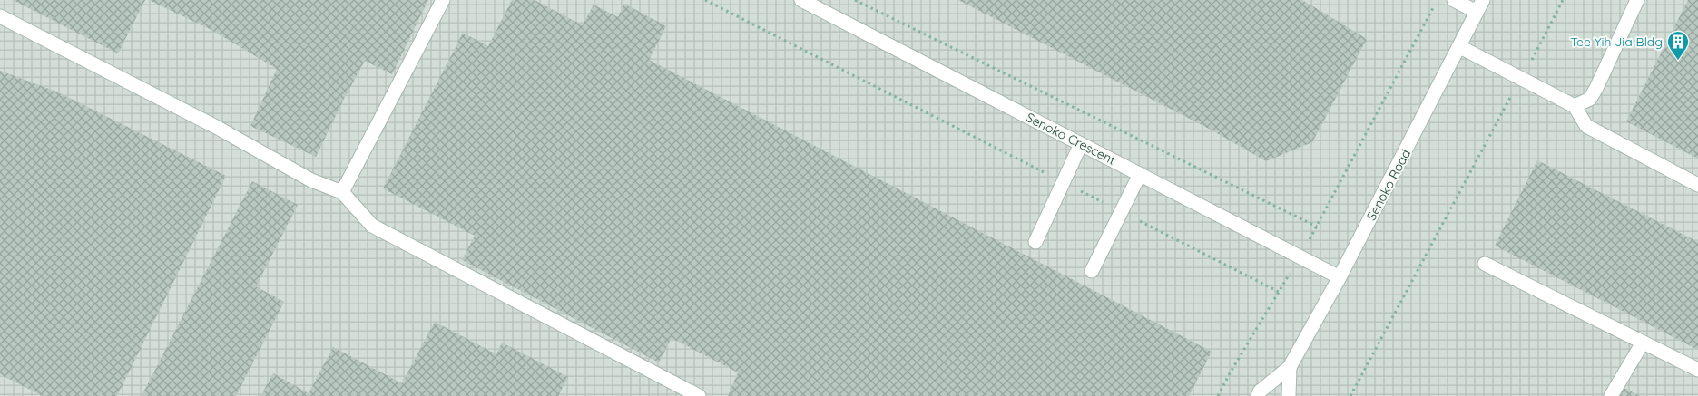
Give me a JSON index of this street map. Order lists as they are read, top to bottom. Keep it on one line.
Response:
{"streets":{"street":["Senoko Crescent","Senoko Road"]},"crossings":[["Senoko Crescent","Senoko Road"]],"places":{"building":["Tee Yih Jia Bldg"]}}
